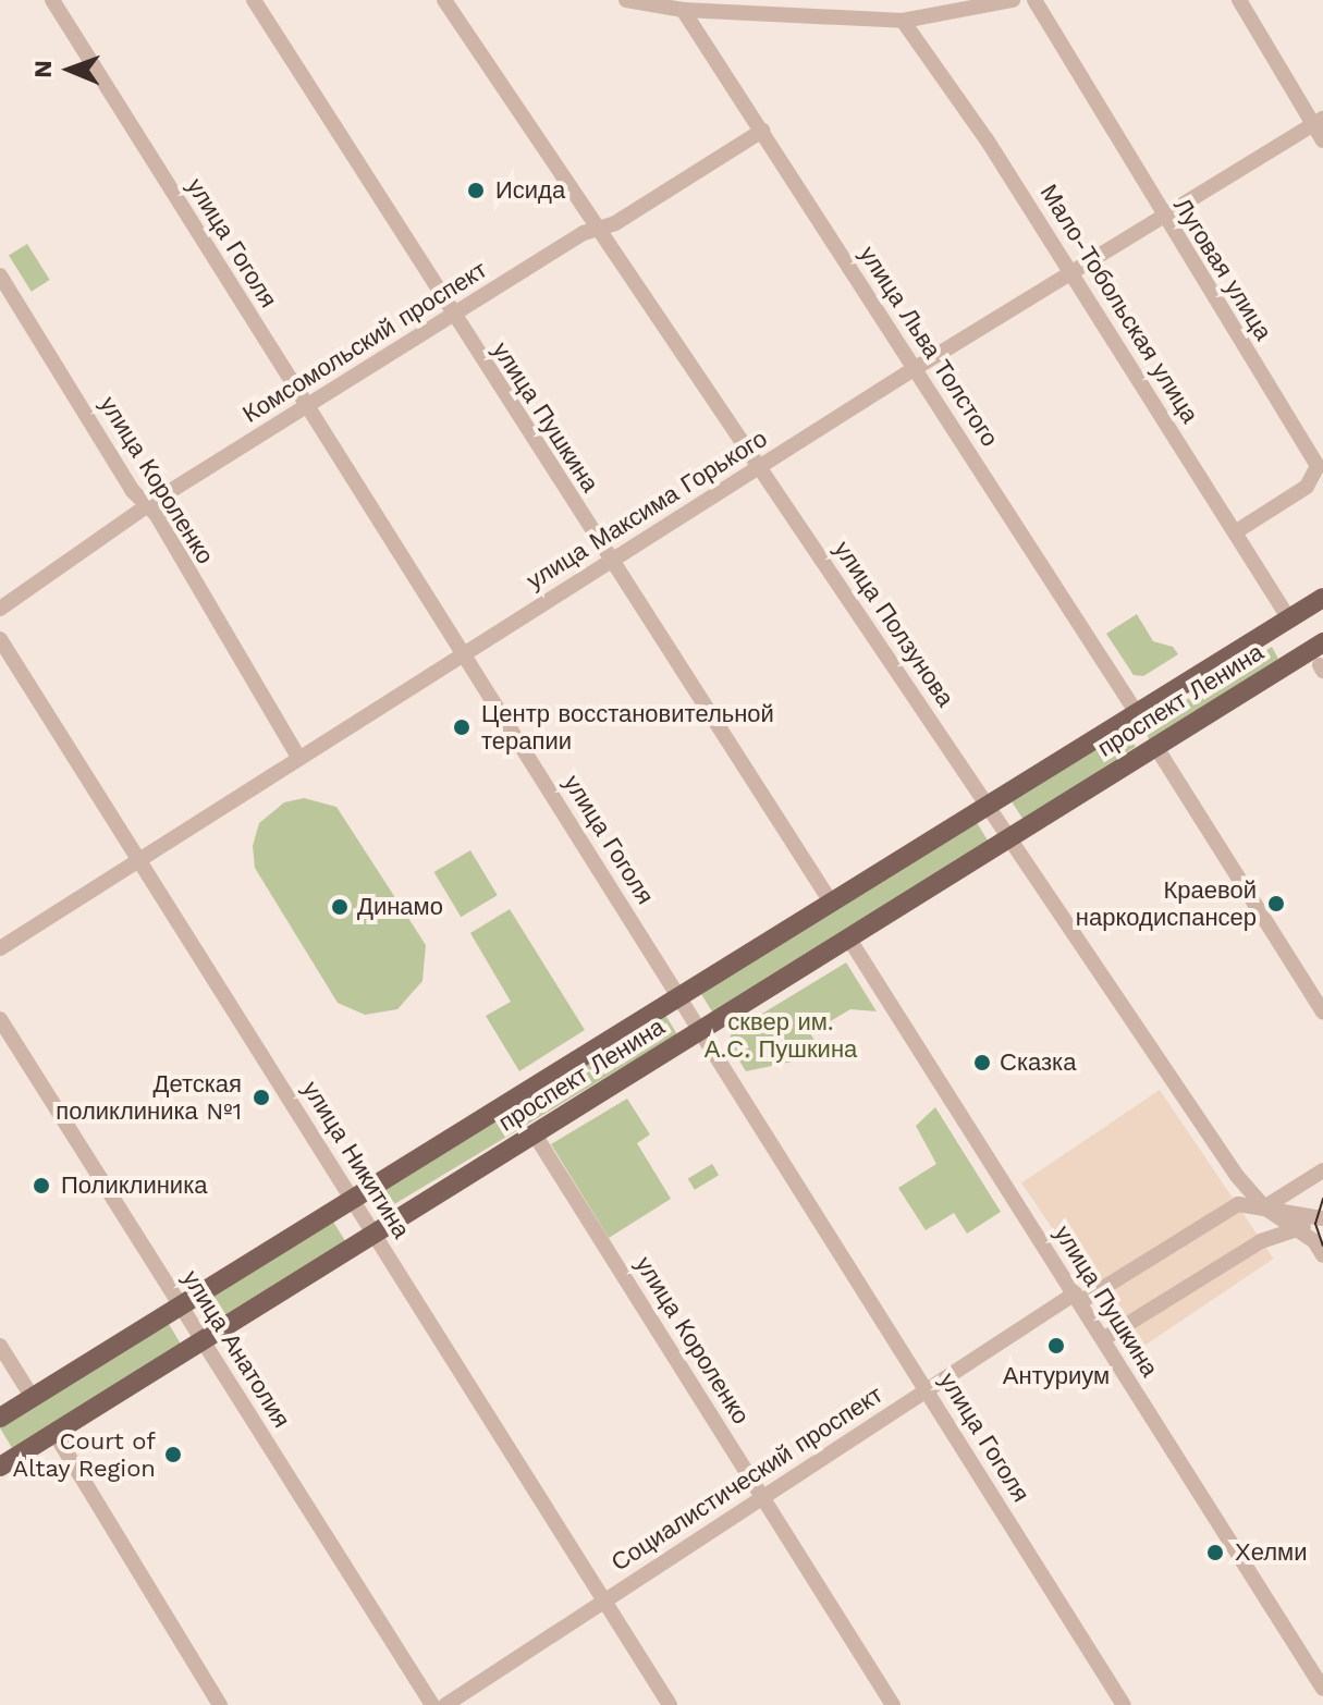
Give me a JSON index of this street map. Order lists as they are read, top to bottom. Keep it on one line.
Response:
{"streets":{"main road":["проспект Ленина"],"street":["улица Гоголя","Луговая улица","Мало-Тобольская улица","Комсомольский проспект","улица Льва Толстого","улица Пушкина","улица Короленко","улица Максима Горького","улица Ползунова","улица Никитина","улица Анатолия","Социалистический проспект"]},"crossings":[["улица Гоголя","Комсомольский проспект"],["улица Гоголя","улица Максима Горького"],["улица Гоголя","проспект Ленина"],["улица Гоголя","Социалистический проспект"],["Луговая улица","Мало-Тобольская улица"],["Луговая улица","улица Максима Горького"],["Мало-Тобольская улица","улица Максима Горького"],["Мало-Тобольская улица","проспект Ленина"],["Комсомольский проспект","улица Льва Толстого"],["Комсомольский проспект","улица Пушкина"],["Комсомольский проспект","улица Короленко"],["Комсомольский проспект","улица Ползунова"],["улица Льва Толстого","улица Максима Горького"],["улица Льва Толстого","проспект Ленина"],["улица Пушкина","улица Максима Горького"],["улица Пушкина","проспект Ленина"],["улица Пушкина","Социалистический проспект"],["улица Короленко","улица Максима Горького"],["улица Короленко","проспект Ленина"],["улица Короленко","Социалистический проспект"],["улица Максима Горького","улица Ползунова"],["улица Максима Горького","улица Никитина"],["улица Ползунова","проспект Ленина"],["улица Ползунова","Социалистический проспект"],["проспект Ленина","улица Никитина"],["проспект Ленина","улица Анатолия"],["улица Никитина","Социалистический проспект"]],"parks":["сквер им. А.С. Пушкина"],"places":["Исида","Центр восстановительной терапии","Краевой наркодиспансер","Динамо","Сказка","Детская поликлиника №1","Поликлиника","Антуриум","Court of Altay Region","Хелми"],"north":"left"}
